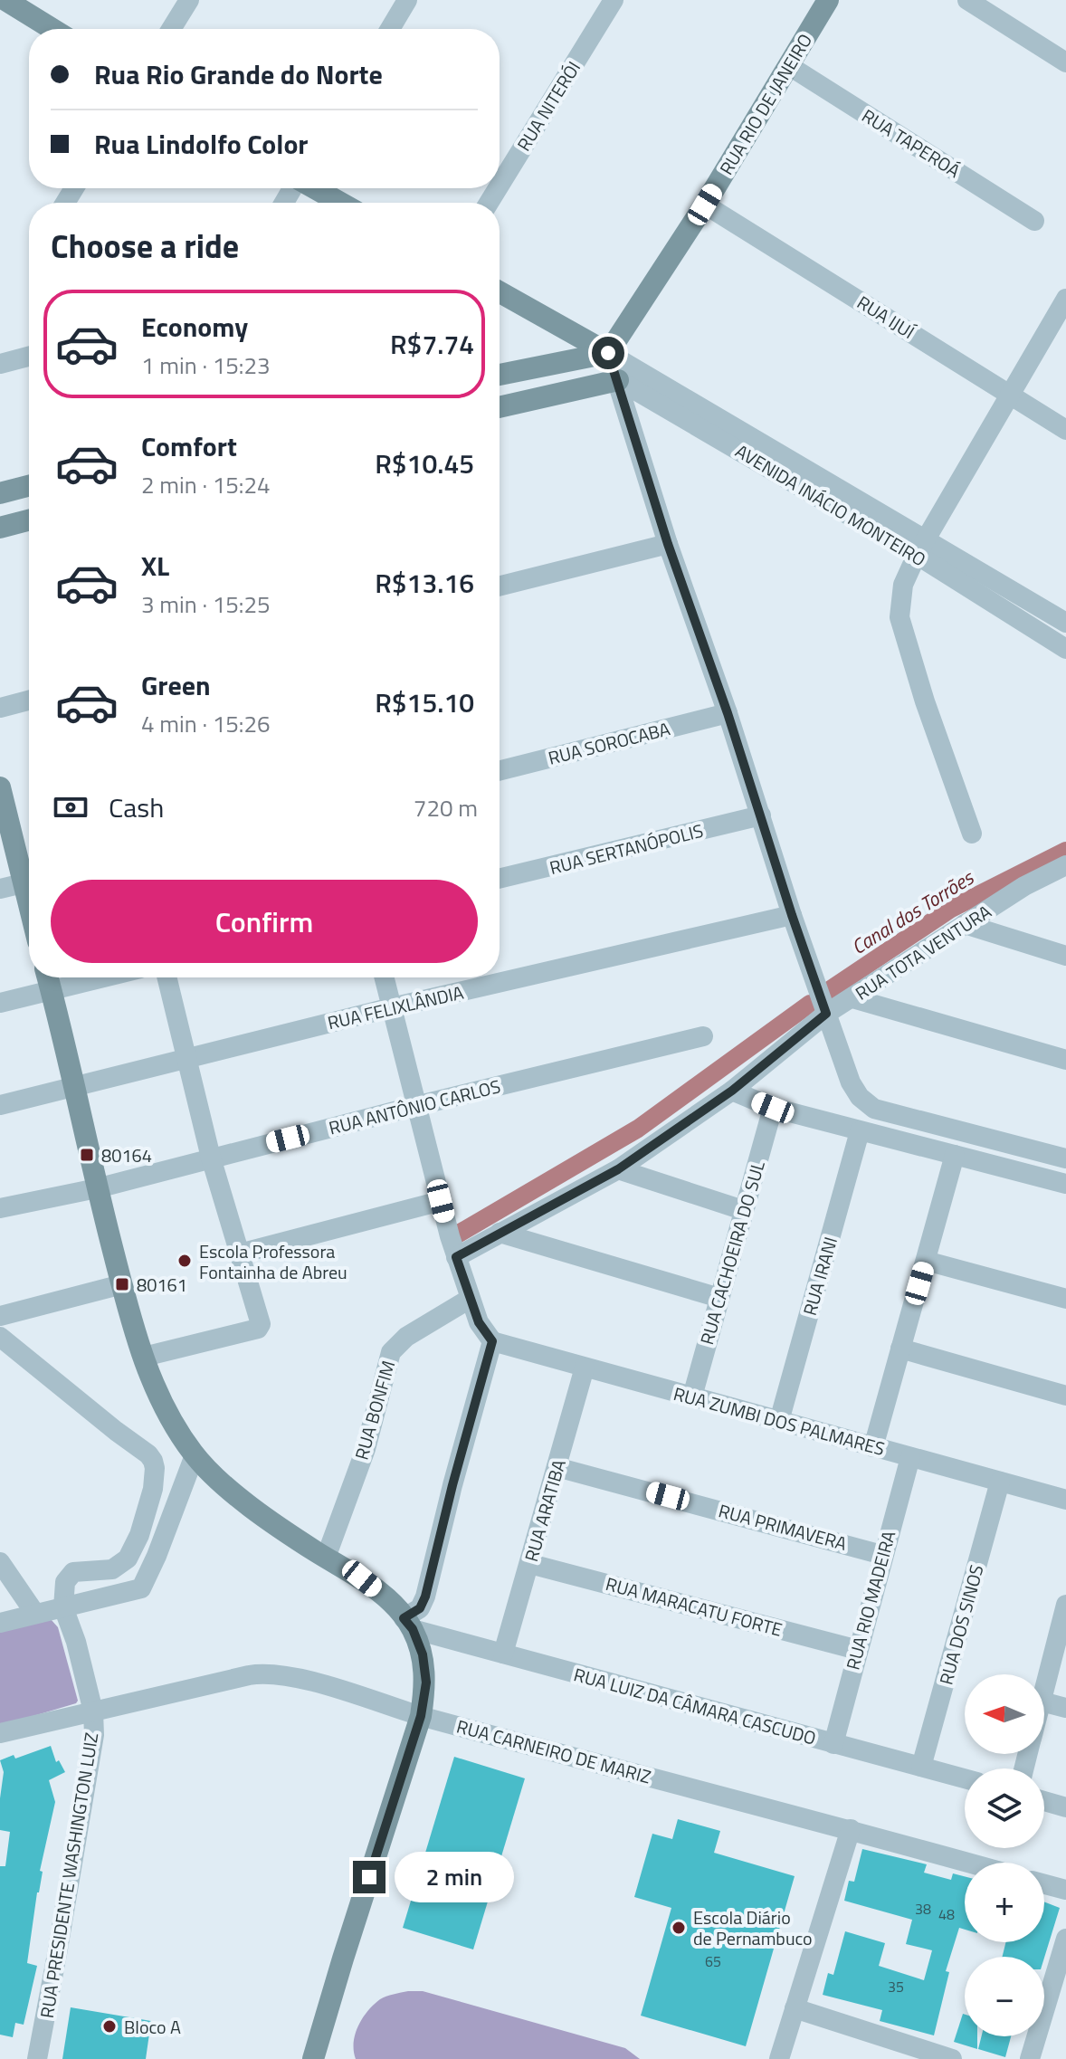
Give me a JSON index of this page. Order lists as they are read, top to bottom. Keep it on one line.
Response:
{"streets":{"main road":["RUA RIO DE JANEIRO","AVENIDA INÁCIO MONTEIRO"],"street":["RUA NITERÓI","RUA TAPEROÁ","RUA IJUÍ","RUA SOROCABA","RUA SERTANÓPOLIS","RUA TOTA VENTURA","RUA FELIXLÂNDIA","RUA ANTÔNIO CARLOS","RUA CACHOEIRA DO SUL","RUA IRANI","RUA BONFIM","RUA ZUMBI DOS PALMARES","RUA ARATIBA","RUA PRIMAVERA","RUA RIO MADEIRA","RUA MARACATU FORTE","RUA DOS SINOS","RUA LUIZ DA CÂMARA CASCUDO","RUA CARNEIRO DE MARIZ","RUA PRESIDENTE WASHINGTON LUIZ"]},"crossings":[["RUA RIO DE JANEIRO","RUA TAPEROÁ"],["RUA RIO DE JANEIRO","RUA IJUÍ"],["RUA RIO DE JANEIRO","AVENIDA INÁCIO MONTEIRO"],["RUA CACHOEIRA DO SUL","RUA ZUMBI DOS PALMARES"],["RUA IRANI","RUA ZUMBI DOS PALMARES"],["RUA ZUMBI DOS PALMARES","RUA ARATIBA"],["RUA ZUMBI DOS PALMARES","RUA RIO MADEIRA"],["RUA ZUMBI DOS PALMARES","RUA DOS SINOS"],["RUA ARATIBA","RUA PRIMAVERA"],["RUA ARATIBA","RUA MARACATU FORTE"],["RUA ARATIBA","RUA LUIZ DA CÂMARA CASCUDO"],["RUA PRIMAVERA","RUA RIO MADEIRA"],["RUA RIO MADEIRA","RUA MARACATU FORTE"],["RUA RIO MADEIRA","RUA LUIZ DA CÂMARA CASCUDO"],["RUA DOS SINOS","RUA LUIZ DA CÂMARA CASCUDO"],["RUA CARNEIRO DE MARIZ","RUA PRESIDENTE WASHINGTON LUIZ"]],"water":["Canal dos Torrões"],"places":{"transit":["80164","80161"],"other":["Escola Professora Fontainha de Abreu","Escola Diário de Pernambuco","Bloco A"]},"house_numbers":["38","48","65","35"],"north":"left","page":{"banner":["Rua Rio Grande do Norte","Rua Lindolfo Color"],"heading":"Choose a ride","list":[{"name":"Economy","note":"1 min · 15:23","value":"R$7.74"},{"name":"Comfort","note":"2 min · 15:24","value":"R$10.45"},{"name":"XL","note":"3 min · 15:25","value":"R$13.16"},{"name":"Green","note":"4 min · 15:26","value":"R$15.10"}],"pay":["Cash","720 m"],"buttons":"Confirm","map_buttons":["+","−"],"bubble":"2 min"}}
